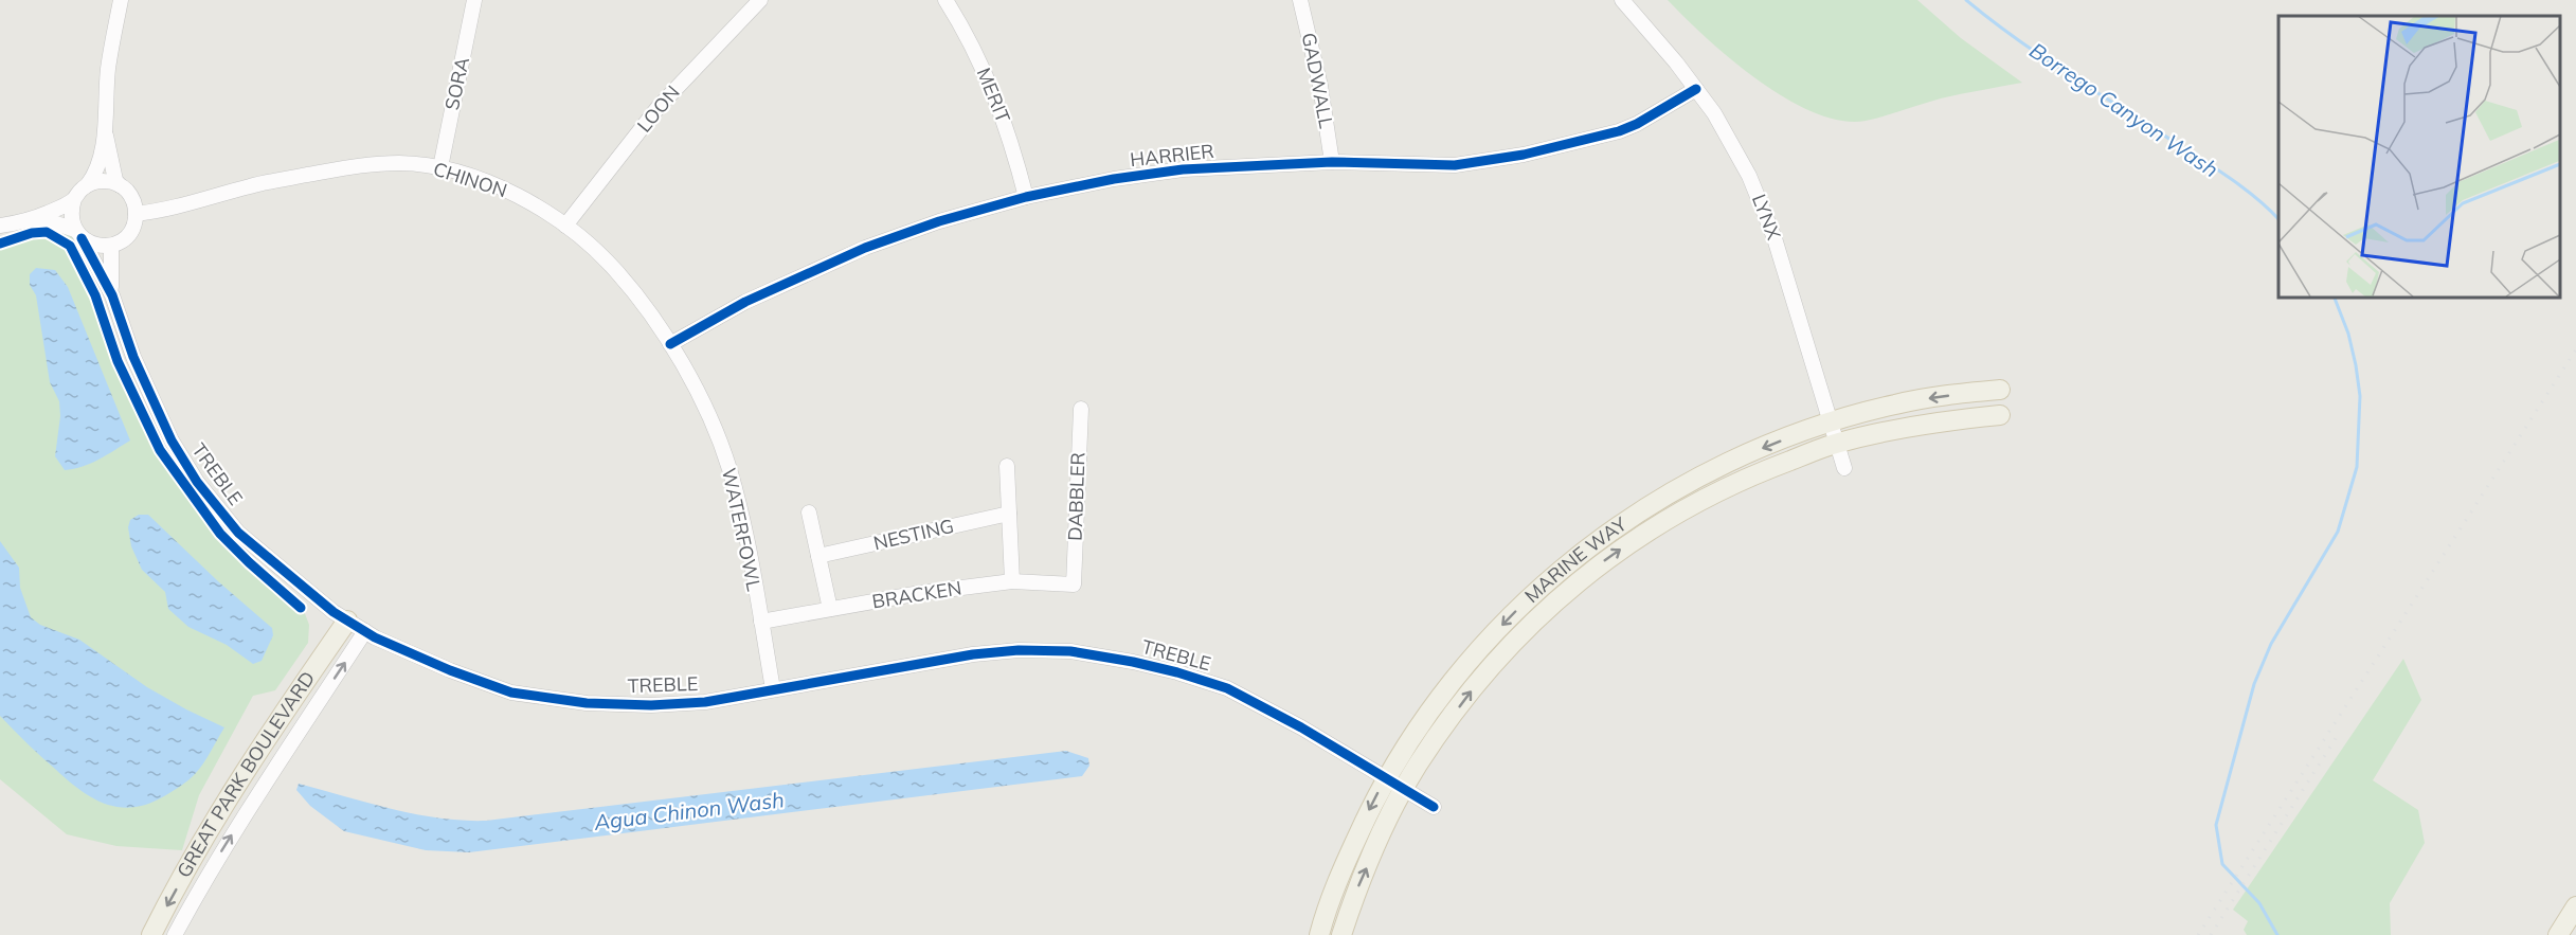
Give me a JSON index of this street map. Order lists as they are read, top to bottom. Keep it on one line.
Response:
{"streets":{"main road":["MARINE WAY","GREAT PARK BOULEVARD"],"street":["GADWALL","SORA","MERIT","LOON","HARRIER","CHINON","LYNX","TREBLE","DABBLER","WATERFOWL","NESTING","BRACKEN"]},"crossings":[["GADWALL","HARRIER"],["SORA","CHINON"],["MERIT","HARRIER"],["LOON","CHINON"],["HARRIER","CHINON"],["HARRIER","LYNX"],["HARRIER","WATERFOWL"],["CHINON","TREBLE"],["CHINON","WATERFOWL"],["LYNX","MARINE WAY"],["TREBLE","WATERFOWL"],["TREBLE","MARINE WAY"],["TREBLE","GREAT PARK BOULEVARD"],["DABBLER","BRACKEN"],["WATERFOWL","BRACKEN"]],"water":["Borrego Canyon Wash","Agua Chinon Wash"]}
